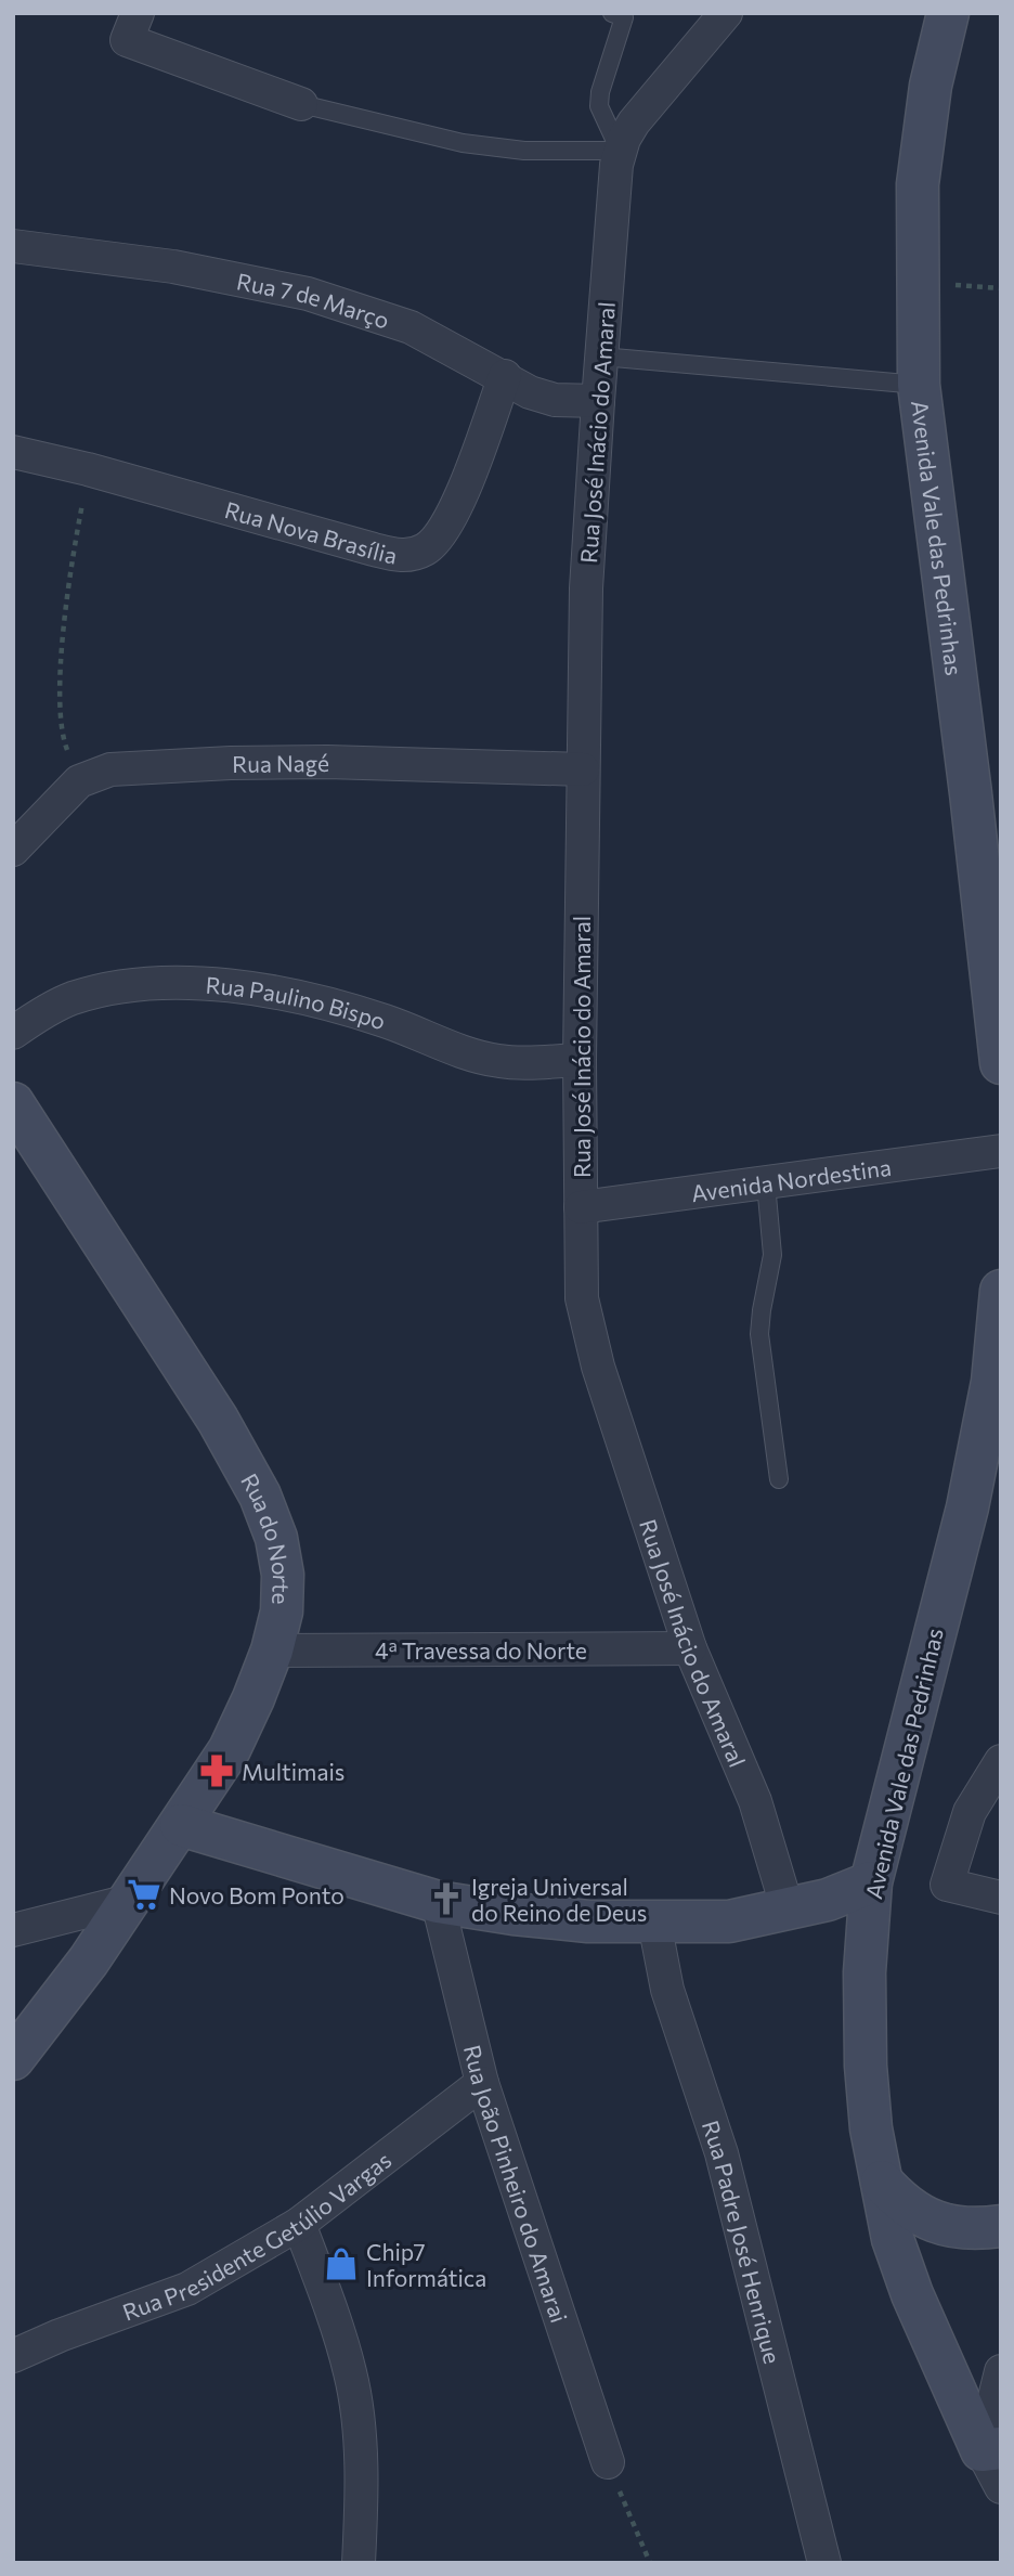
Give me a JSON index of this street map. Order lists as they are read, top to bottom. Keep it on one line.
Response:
{"streets":{"street":["Rua 7 de Março","Rua José Inácio do Amaral","Rua Nova Brasília","Avenida Vale das Pedrinhas","Rua Nagé","Rua Paulino Bispo","Avenida Nordestina","Rua do Norte","4ª Travessa do Norte","Rua João Pinheiro do Amarai","Rua Presidente Getúlio Vargas","Rua Padre José Henrique"]},"crossings":[["Rua 7 de Março","Rua José Inácio do Amaral"],["Rua 7 de Março","Rua Nova Brasília"],["Rua José Inácio do Amaral","Rua Nagé"],["Rua José Inácio do Amaral","Rua Paulino Bispo"],["Rua José Inácio do Amaral","Avenida Nordestina"],["Rua José Inácio do Amaral","4ª Travessa do Norte"],["Rua do Norte","4ª Travessa do Norte"],["Rua João Pinheiro do Amarai","Rua Presidente Getúlio Vargas"]],"places":{"pharmacy":["Multimais"],"supermarket":["Novo Bom Ponto"],"church":["Igreja Universal do Reino de Deus"],"shop":["Chip7 Informática"]}}
